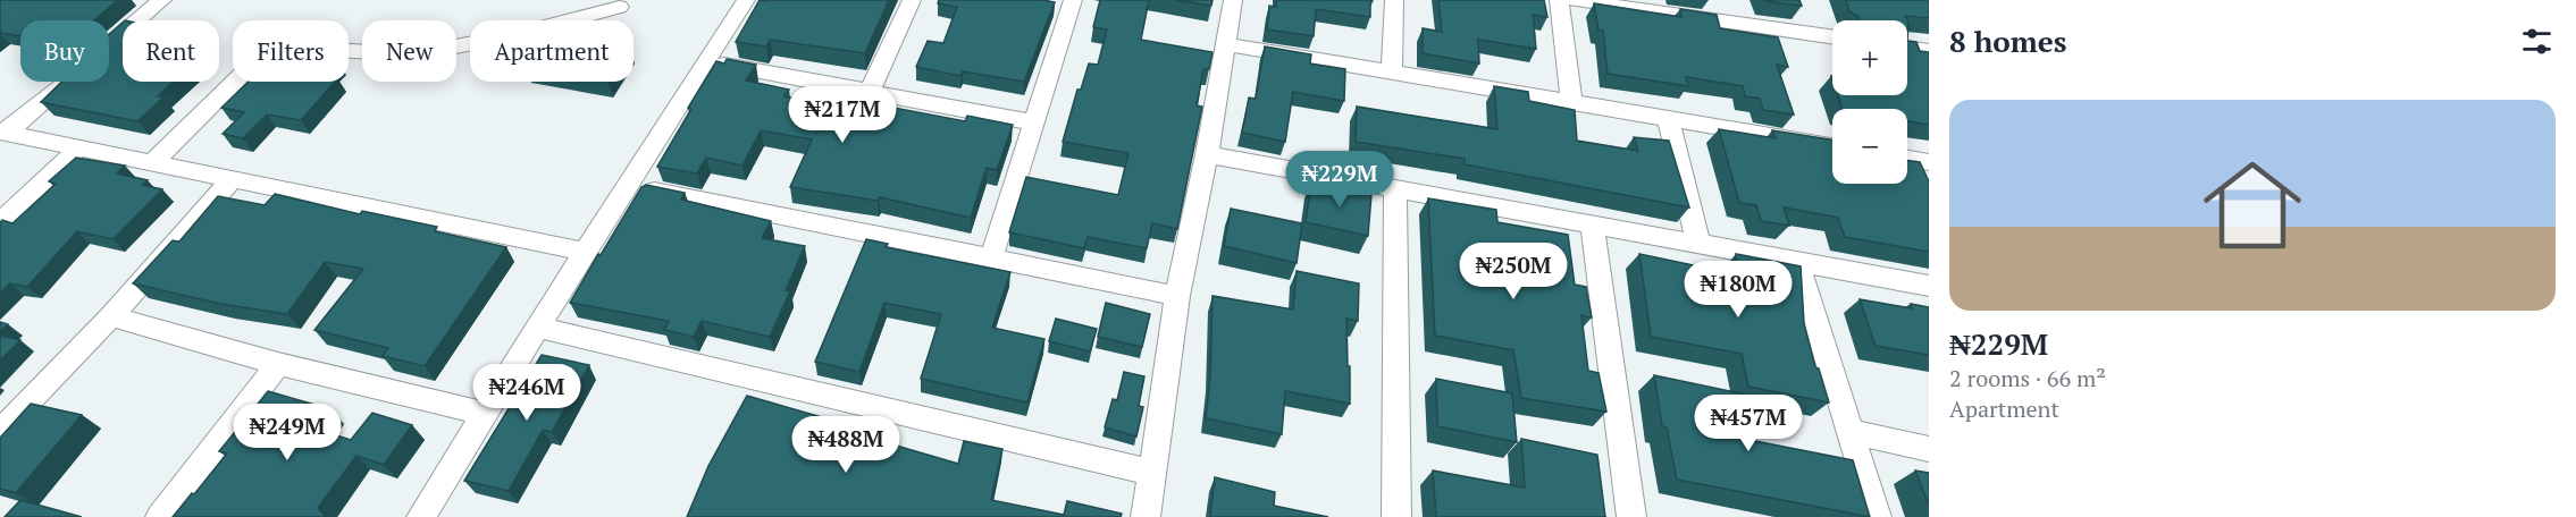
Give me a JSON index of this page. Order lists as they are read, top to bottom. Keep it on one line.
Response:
{"page":{"heading":"8 homes","map_buttons":["+","−"],"chip":["Buy","Rent","Filters","New","Apartment"],"list":[{"name":"₦229M","note":"2 rooms · 66 m² · Apartment"}],"price":["₦217M","₦229M","₦250M","₦180M","₦246M","₦457M","₦249M","₦488M"]}}
